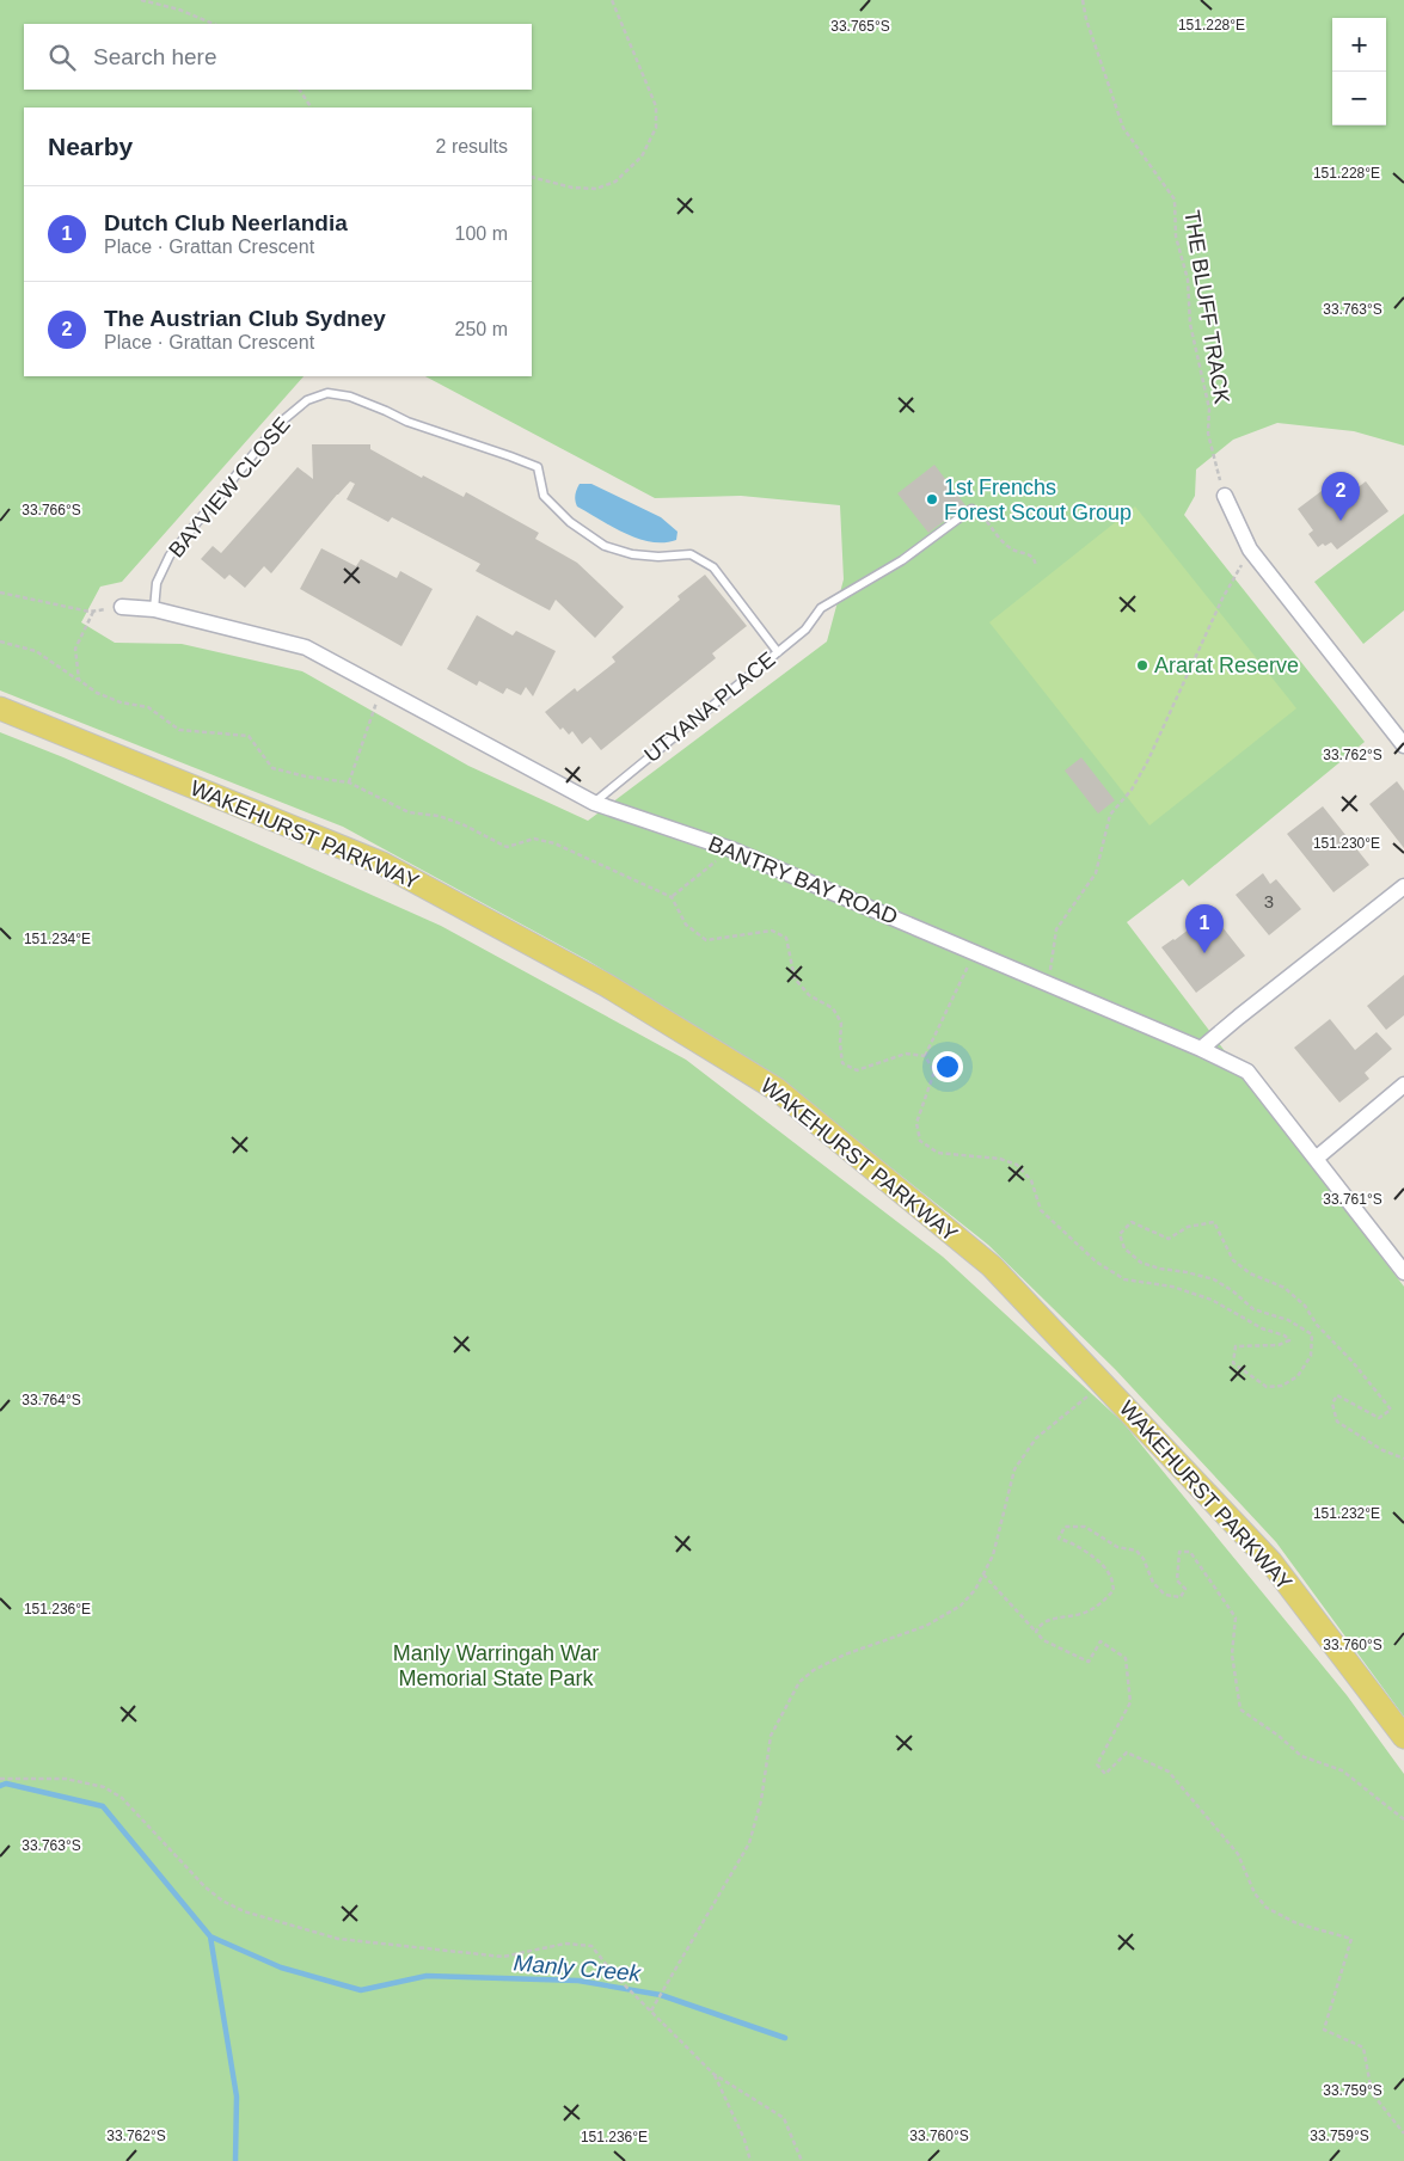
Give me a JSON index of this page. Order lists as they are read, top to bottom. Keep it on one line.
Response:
{"streets":{"main road":["WAKEHURST PARKWAY"],"street":["BANTRY BAY ROAD"],"lane":["BAYVIEW CLOSE","UTYANA PLACE"],"path":["THE BLUFF TRACK"]},"crossings":[["BAYVIEW CLOSE","UTYANA PLACE"],["BAYVIEW CLOSE","BANTRY BAY ROAD"],["UTYANA PLACE","BANTRY BAY ROAD"]],"water":["Manly Creek"],"parks":["Manly Warringah War Memorial State Park"],"places":["1st Frenchs Forest Scout Group","Ararat Reserve"],"house_numbers":["3"],"page":{"map_buttons":["+","−"],"search":"Search here","heading":["Nearby","2 results"],"list":[{"mark":"1","name":"Dutch Club Neerlandia","note":"Place · Grattan Crescent","value":"100 m"},{"mark":"2","name":"The Austrian Club Sydney","note":"Place · Grattan Crescent","value":"250 m"}],"pins":["2","1"]},"coordinates":["151.228°E","33.765°S","33.763°S","33.766°S","33.762°S","151.230°E","151.234°E","33.761°S","33.764°S","151.232°E","151.236°E","33.760°S","33.759°S"]}
